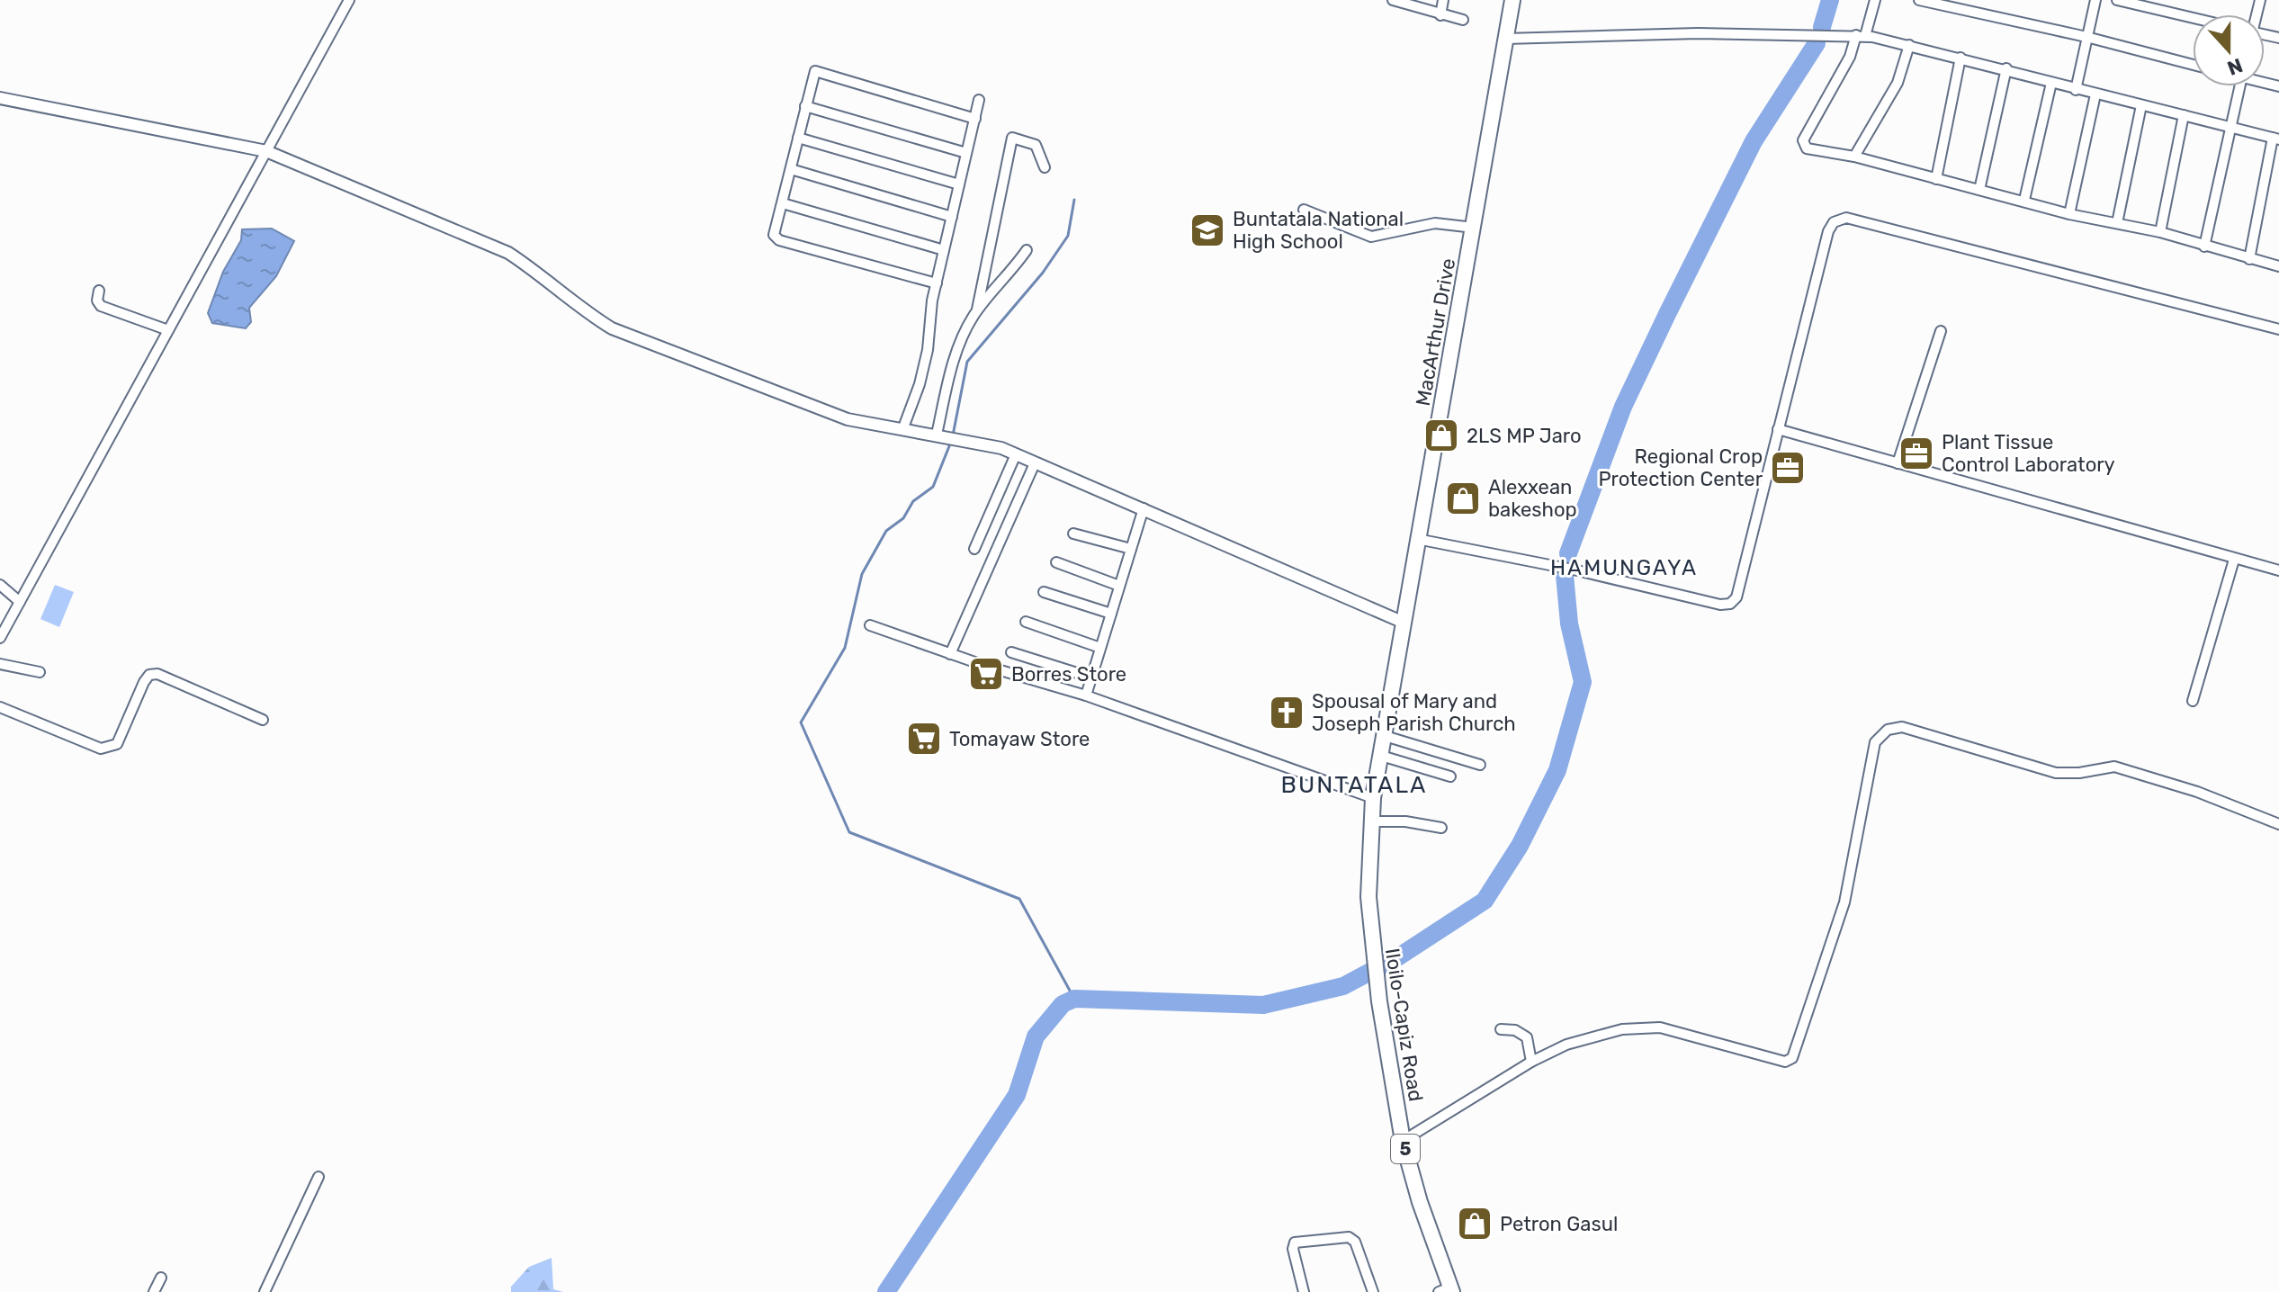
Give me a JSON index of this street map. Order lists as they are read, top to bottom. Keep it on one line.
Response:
{"streets":{"main road":["MacArthur Drive","Iloilo-Capiz Road","5"]},"crossings":[["MacArthur Drive","Iloilo-Capiz Road"]],"districts":["HAMUNGAYA","BUNTATALA"],"places":{"school or university":["Buntatala National High School"],"shop":["2LS MP Jaro","Alexxean bakeshop","Petron Gasul"],"office":["Plant Tissue Control Laboratory","Regional Crop Protection Center"],"supermarket":["Borres Store","Tomayaw Store"],"church":["Spousal of Mary and Joseph Parish Church"]},"north":"bottom"}
